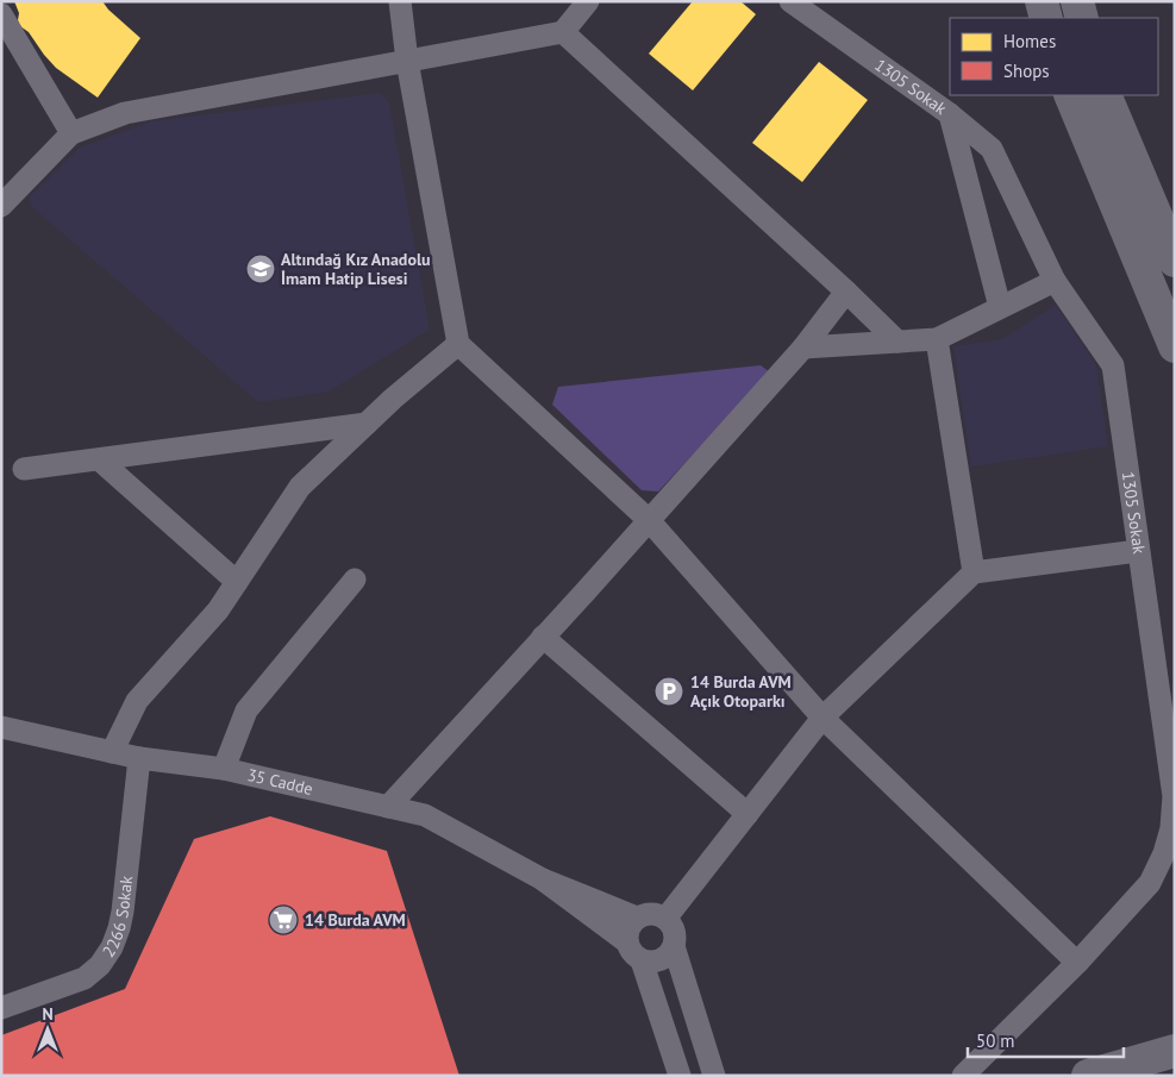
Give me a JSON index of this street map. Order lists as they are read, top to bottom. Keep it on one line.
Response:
{"streets":{"street":["1305 Sokak","35 Cadde","2266 Sokak"]},"crossings":[["35 Cadde","2266 Sokak"]],"places":{"school or university":["Altındağ Kız Anadolu İmam Hatip Lisesi"],"parking":["14 Burda AVM Açık Otoparkı"],"supermarket":["14 Burda AVM"]},"legend":["Homes","Shops"],"scale_bar":"50 m","north":"top"}
